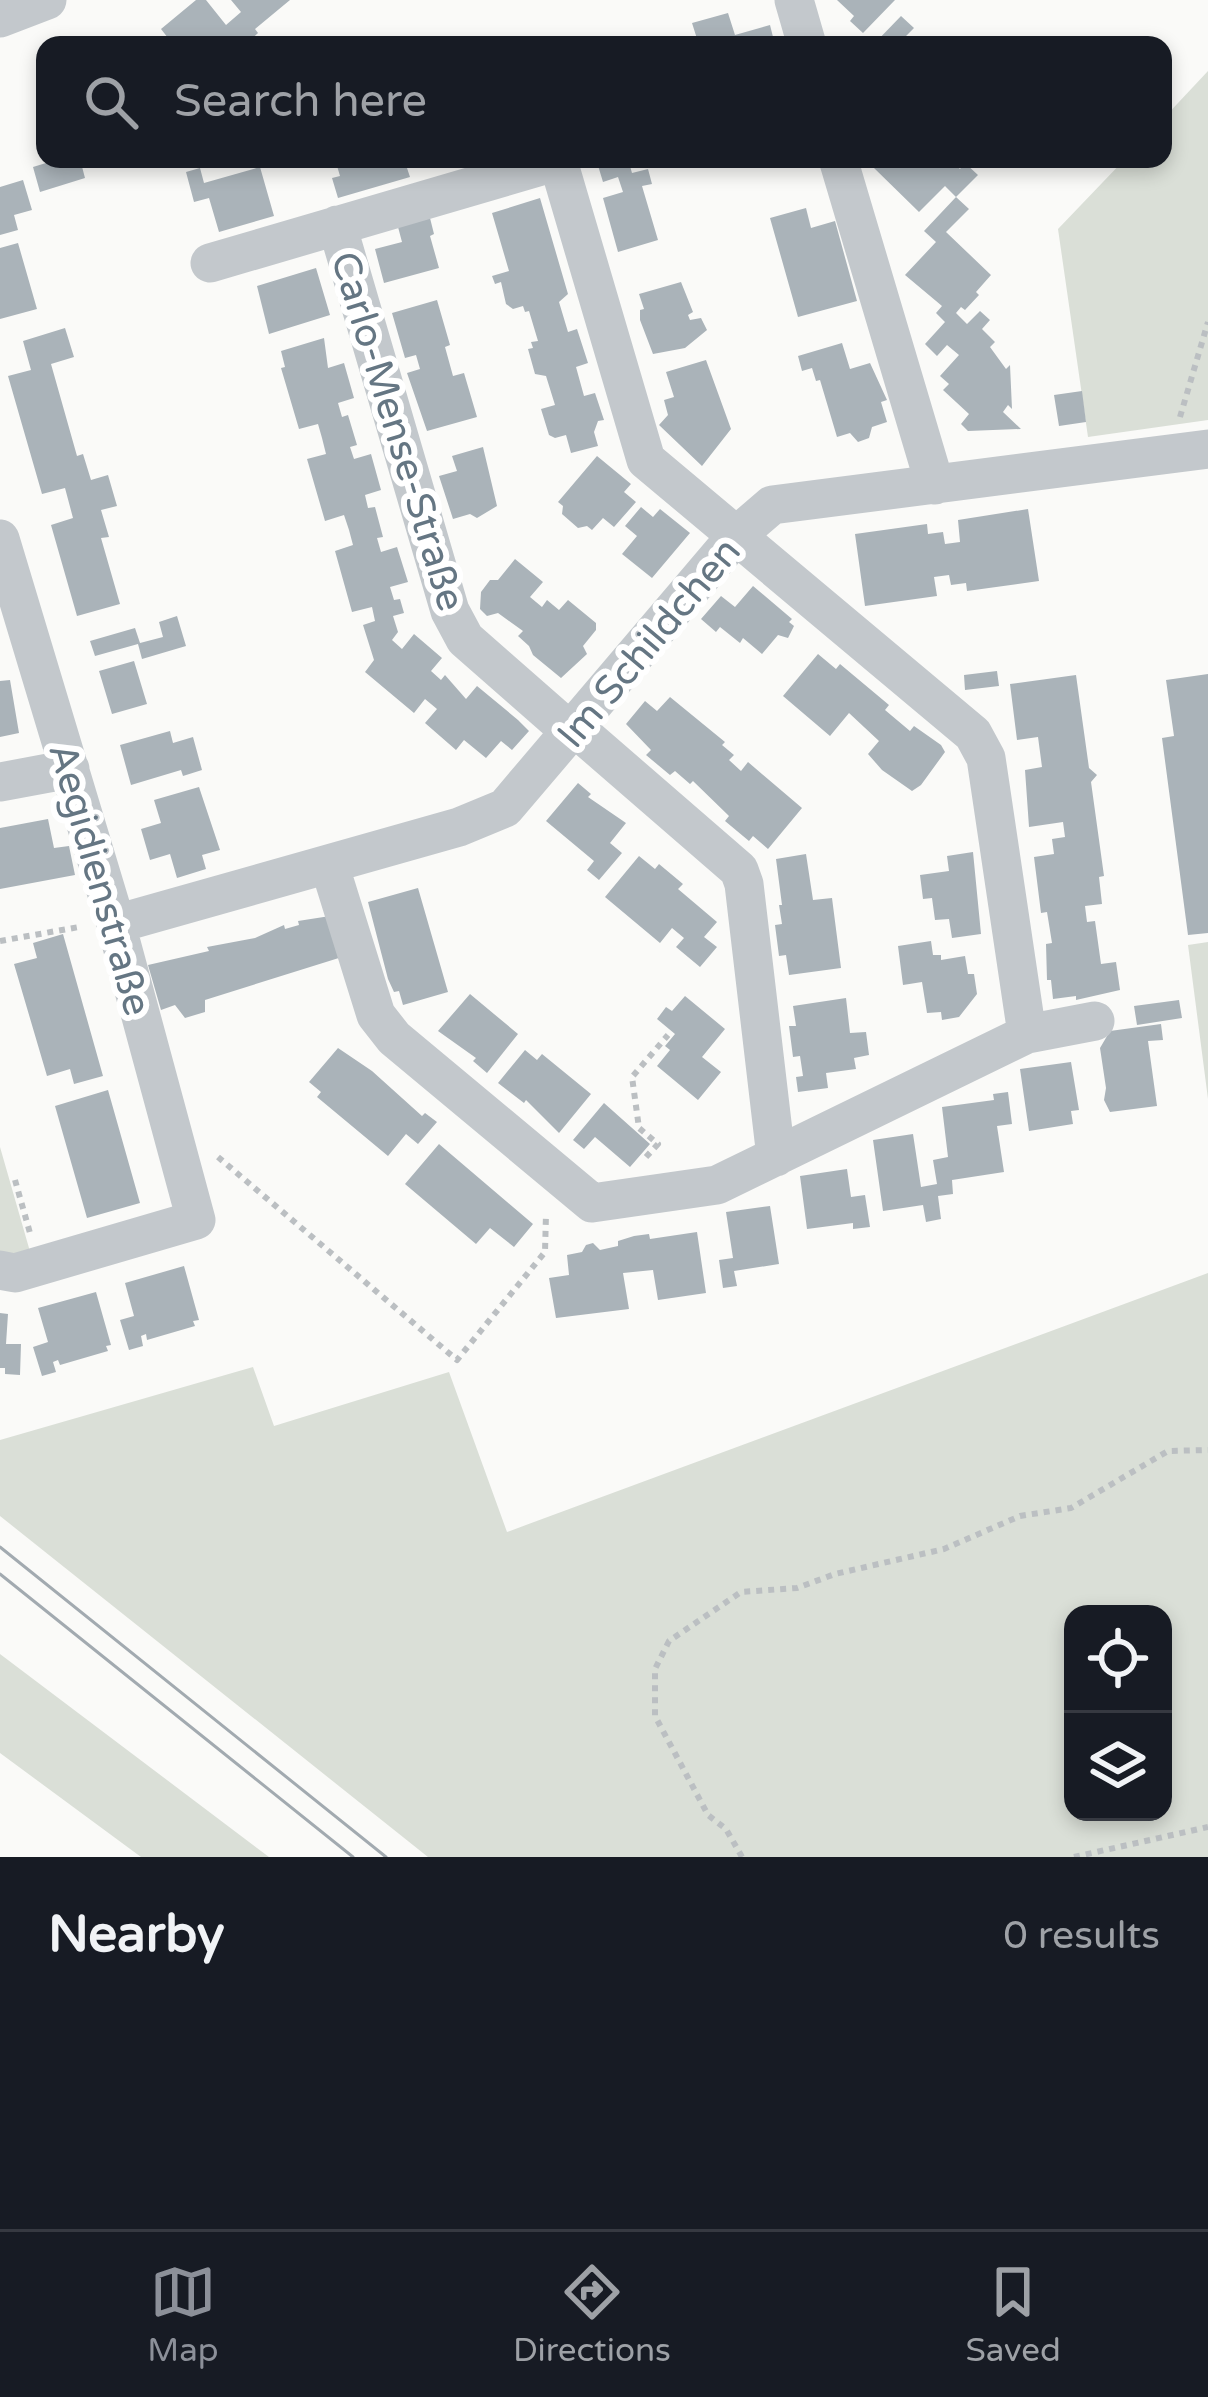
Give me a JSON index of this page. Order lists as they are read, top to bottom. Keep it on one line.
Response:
{"streets":{"street":["Carlo-Mense-Straße","Im Schildchen","Aegidienstraße"]},"crossings":[["Carlo-Mense-Straße","Im Schildchen"],["Im Schildchen","Aegidienstraße"]],"page":{"search":"Search here","heading":["Nearby","0 results"],"nav":["Map","Directions","Saved"]}}
